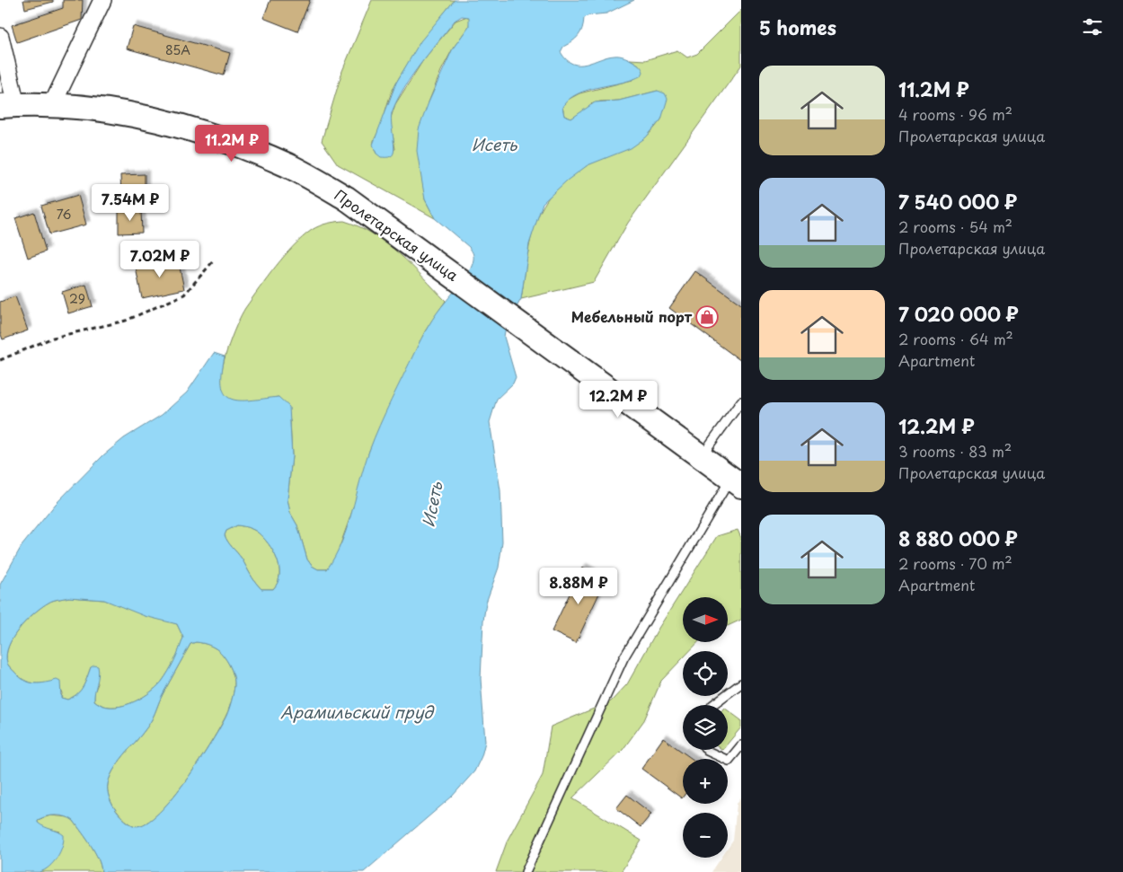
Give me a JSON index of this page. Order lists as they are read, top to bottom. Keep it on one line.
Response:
{"streets":{"main road":["Пролетарская улица"]},"water":["Исеть","Арамильский пруд"],"places":{"shop":["Мебельный порт"]},"house_numbers":["85А","76","29"],"north":"right","page":{"heading":"5 homes","list":[{"name":"11.2M ₽","note":"4 rooms · 96 m² · Пролетарская улица"},{"name":"7 540 000 ₽","note":"2 rooms · 54 m² · Пролетарская улица"},{"name":"7 020 000 ₽","note":"2 rooms · 64 m² · Apartment"},{"name":"12.2M ₽","note":"3 rooms · 83 m² · Пролетарская улица"},{"name":"8 880 000 ₽","note":"2 rooms · 70 m² · Apartment"}],"price":["11.2M ₽","7.54M ₽","7.02M ₽","12.2M ₽","8.88M ₽"],"map_buttons":["+","−"]}}
